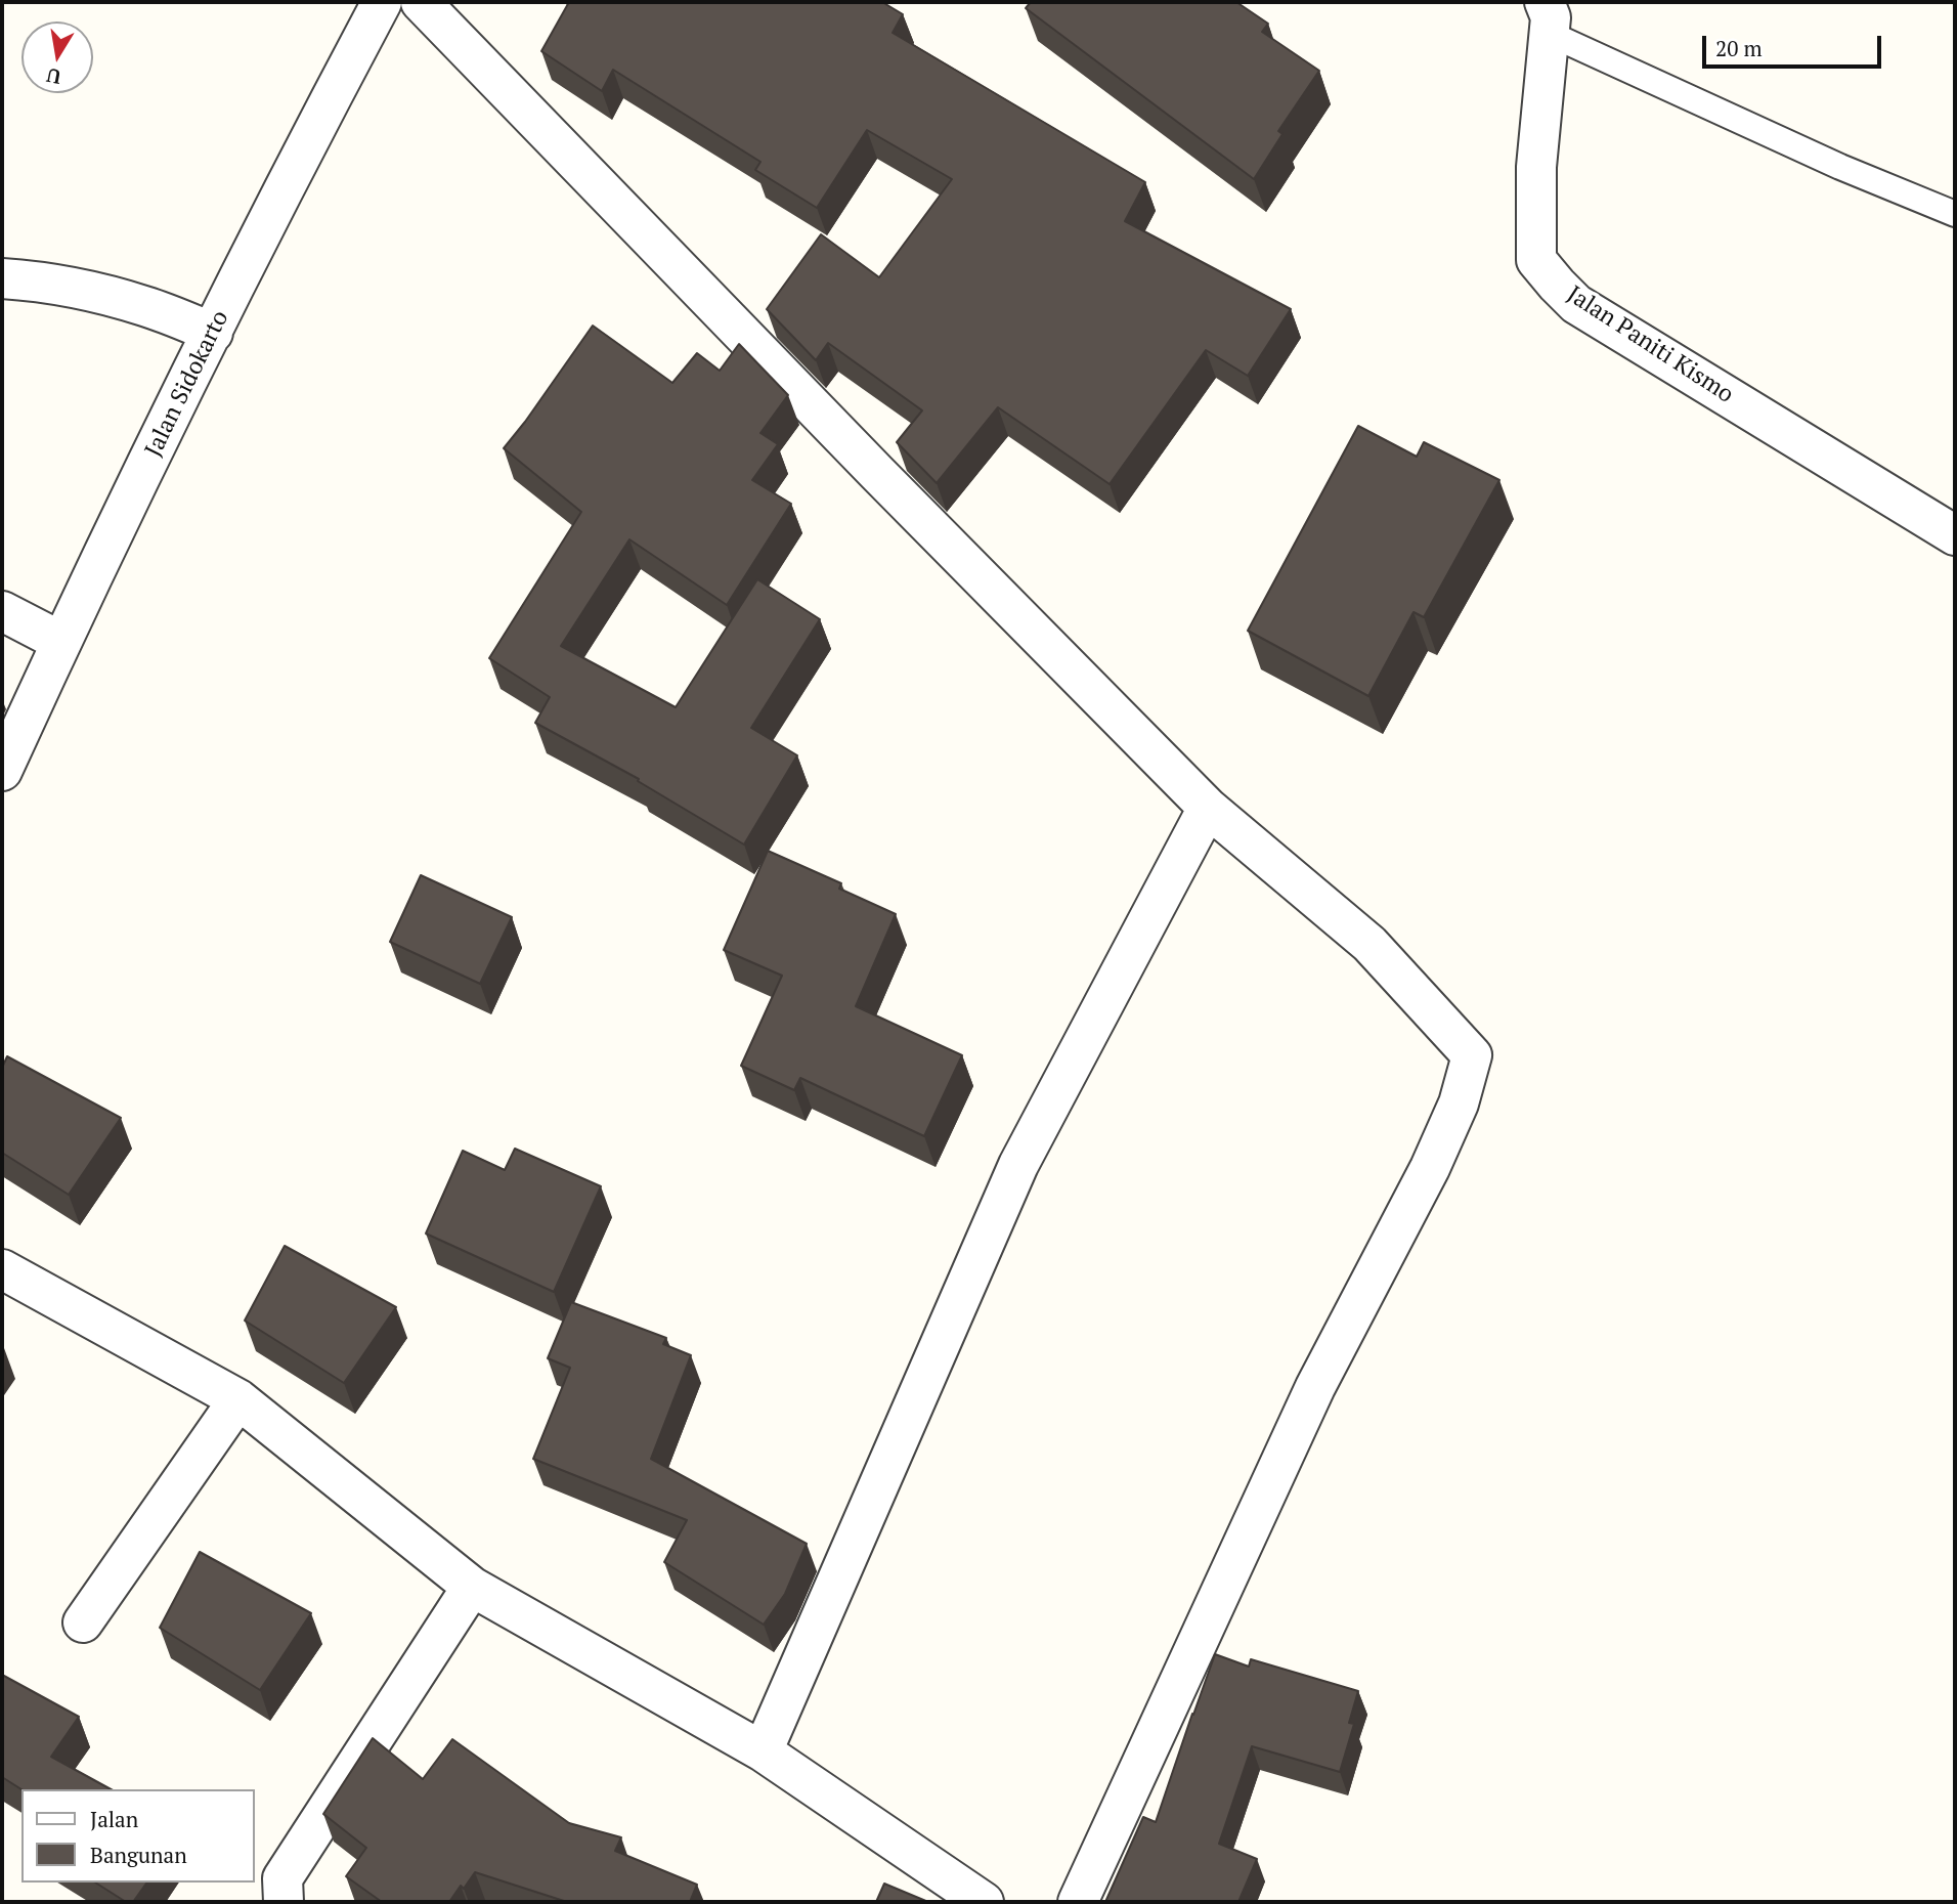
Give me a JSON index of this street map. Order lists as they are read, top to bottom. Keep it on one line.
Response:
{"streets":{"street":["Jalan Paniti Kismo","Jalan Sidokarto"]},"legend":["Jalan","Bangunan"],"scale_bar":"20 m","north":"bottom"}
